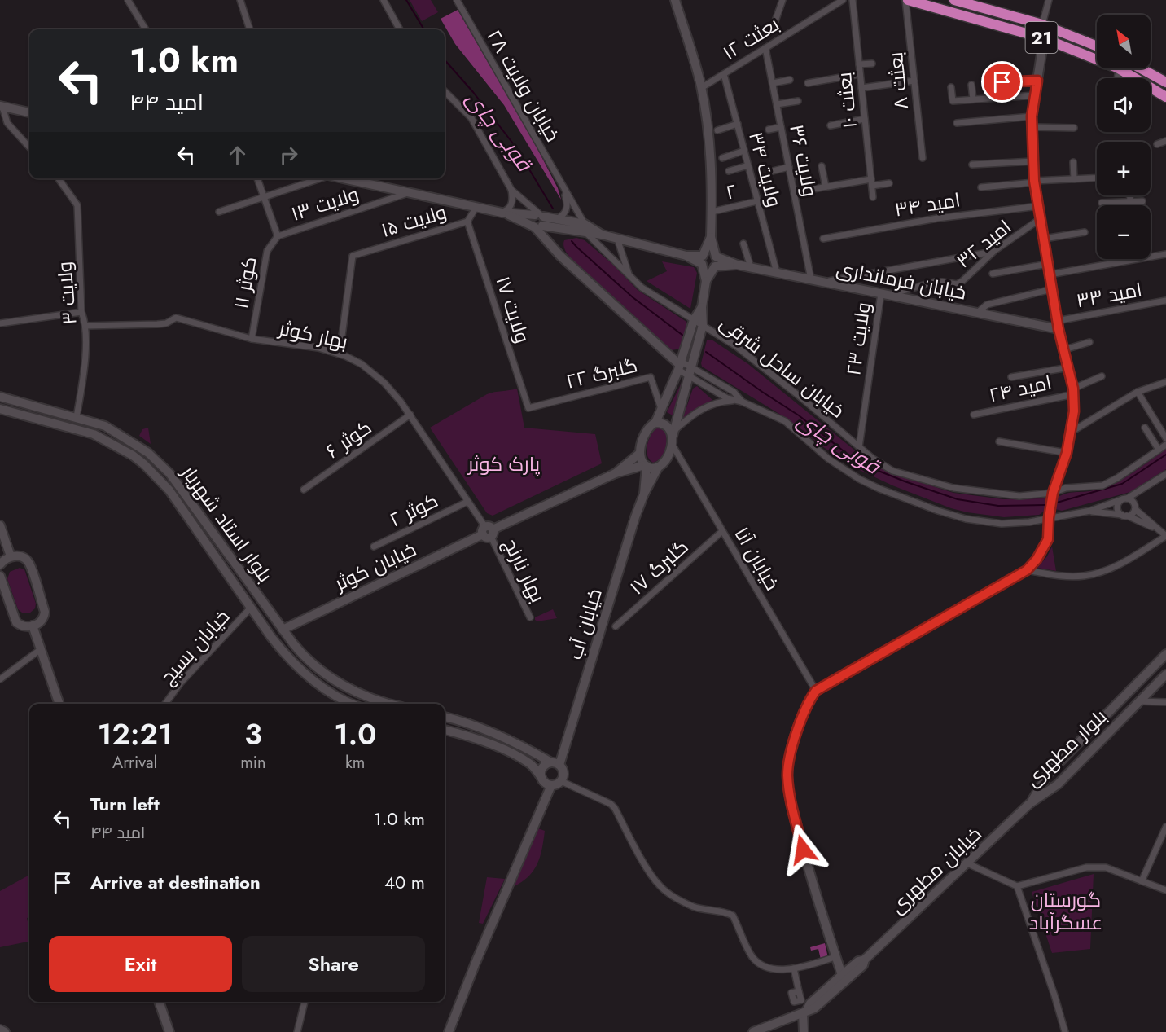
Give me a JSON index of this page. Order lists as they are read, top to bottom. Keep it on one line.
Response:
{"streets":{"highway":["21"],"main road":["خیابان فرمانداری","بلوار استاد شهریار","خیابان کوثر","خیابان آب","بلوار مطهری","خیابان مطهری"],"street":["بعثت ۱۲","بعثت ۸","خیابان ولایت ۲۸","بعثت ۱۰","ولایت ۳۶","ولایت ۳۴","۲","ولایت ۱۳","امید ۳۴","ولایت ۱۵","امید ۳۲","کوثر ۱۱","ولایت ۳","امید ۳۳","ولایت ۱۷","بهار کوثر","ولایت ۲۳","خیابان ساحل شرقی","گلبرگ ۲۲","امید ۲۴","کوثر ۶","کوثر ۲","خیابان آنا","گلبرگ ۱۷","بهار نارنج","خیابان بسیج"]},"crossings":[["21","بعثت ۸"],["بعثت ۱۲","ولایت ۳۶"],["بعثت ۱۲","ولایت ۳۴"],["خیابان ولایت ۲۸","خیابان ساحل شرقی"],["ولایت ۳۶","خیابان فرمانداری"],["ولایت ۳۴","۲"],["ولایت ۳۴","خیابان فرمانداری"],["ولایت ۱۳","کوثر ۱۱"],["ولایت ۱۵","ولایت ۱۷"],["ولایت ۱۵","بهار کوثر"],["امید ۳۲","خیابان فرمانداری"],["امید ۳۲","ولایت ۲۳"],["خیابان فرمانداری","امید ۳۳"],["خیابان فرمانداری","ولایت ۲۳"],["کوثر ۱۱","بهار کوثر"],["ولایت ۳","بهار کوثر"],["ولایت ۳","بلوار استاد شهریار"],["ولایت ۱۷","گلبرگ ۲۲"],["بهار کوثر","کوثر ۶"],["بهار کوثر","کوثر ۲"],["بهار کوثر","خیابان کوثر"],["بهار کوثر","بهار نارنج"],["ولایت ۲۳","خیابان ساحل شرقی"],["بلوار استاد شهریار","خیابان کوثر"],["بلوار استاد شهریار","خیابان بسیج"],["خیابان آنا","خیابان کوثر"],["خیابان آنا","گلبرگ ۱۷"],["خیابان آنا","خیابان آب"],["خیابان کوثر","بهار نارنج"],["خیابان کوثر","خیابان آب"],["بلوار مطهری","خیابان مطهری"]],"water":["قوبی چای"],"parks":["پارک کوثر","گورستان عسگرآباد"],"north":"top left","page":{"map_buttons":["+","−"],"turn":["1.0 km","امید ۴۴"],"eta":["12:21","Arrival","3","min","1.0","km"],"list":[{"name":"Turn left","note":"امید ۴۴","value":"1.0 km"},{"name":"Arrive at destination","value":"40 m"}],"buttons":["Exit","Share"]}}
